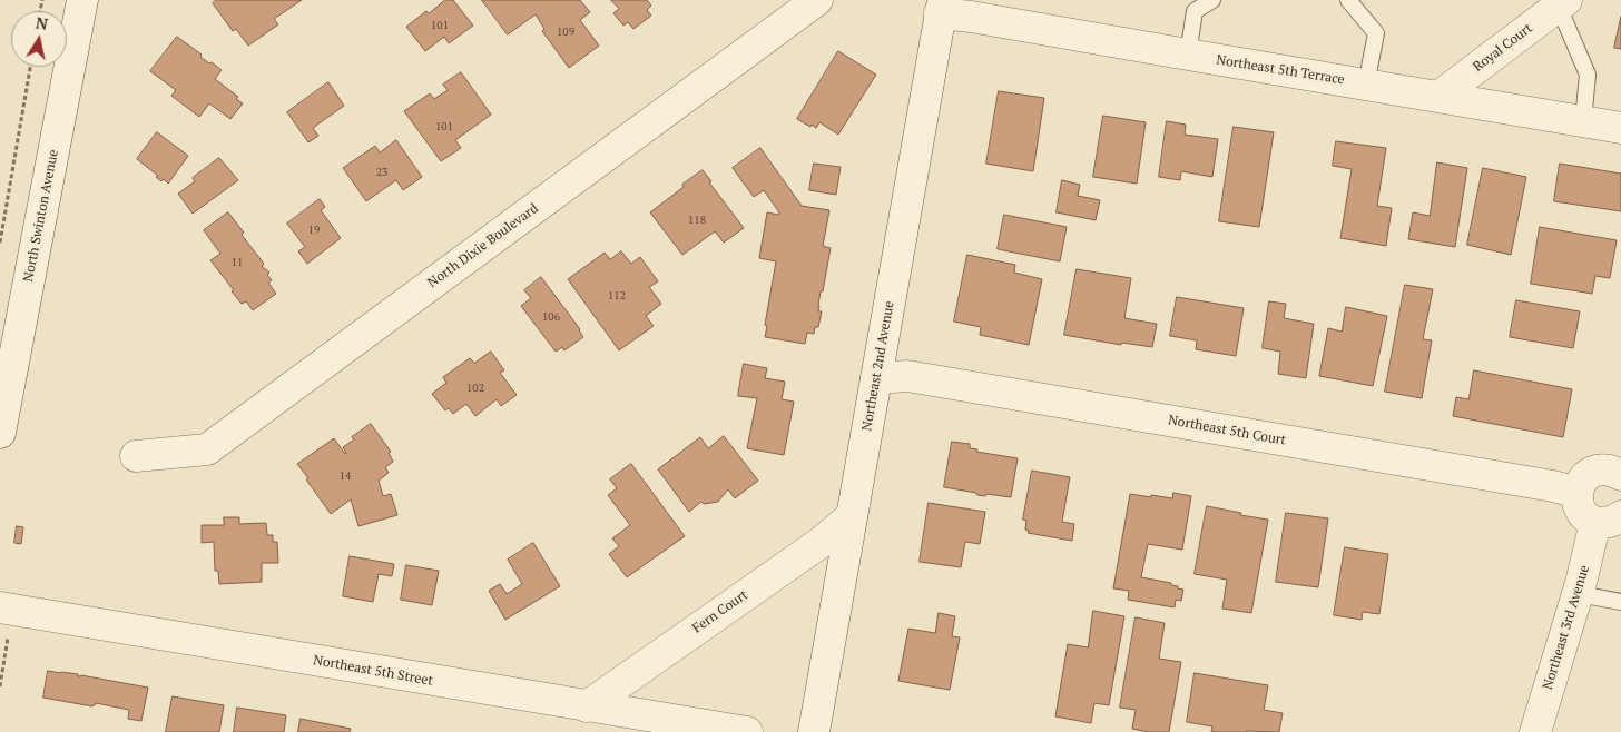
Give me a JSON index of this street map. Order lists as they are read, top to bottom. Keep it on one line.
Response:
{"streets":{"street":["Royal Court","Northeast 5th Terrace","North Swinton Avenue","North Dixie Boulevard","Northeast 2nd Avenue","Northeast 5th Court","Fern Court","Northeast 3rd Avenue","Northeast 5th Street"]},"crossings":[["Royal Court","Northeast 5th Terrace"],["Northeast 5th Terrace","Northeast 2nd Avenue"],["Northeast 2nd Avenue","Northeast 5th Court"],["Northeast 2nd Avenue","Fern Court"],["Northeast 5th Court","Northeast 3rd Avenue"],["Fern Court","Northeast 5th Street"]],"house_numbers":["101","109","101","23","118","19","11","112","106","102","14"],"north":"top"}
